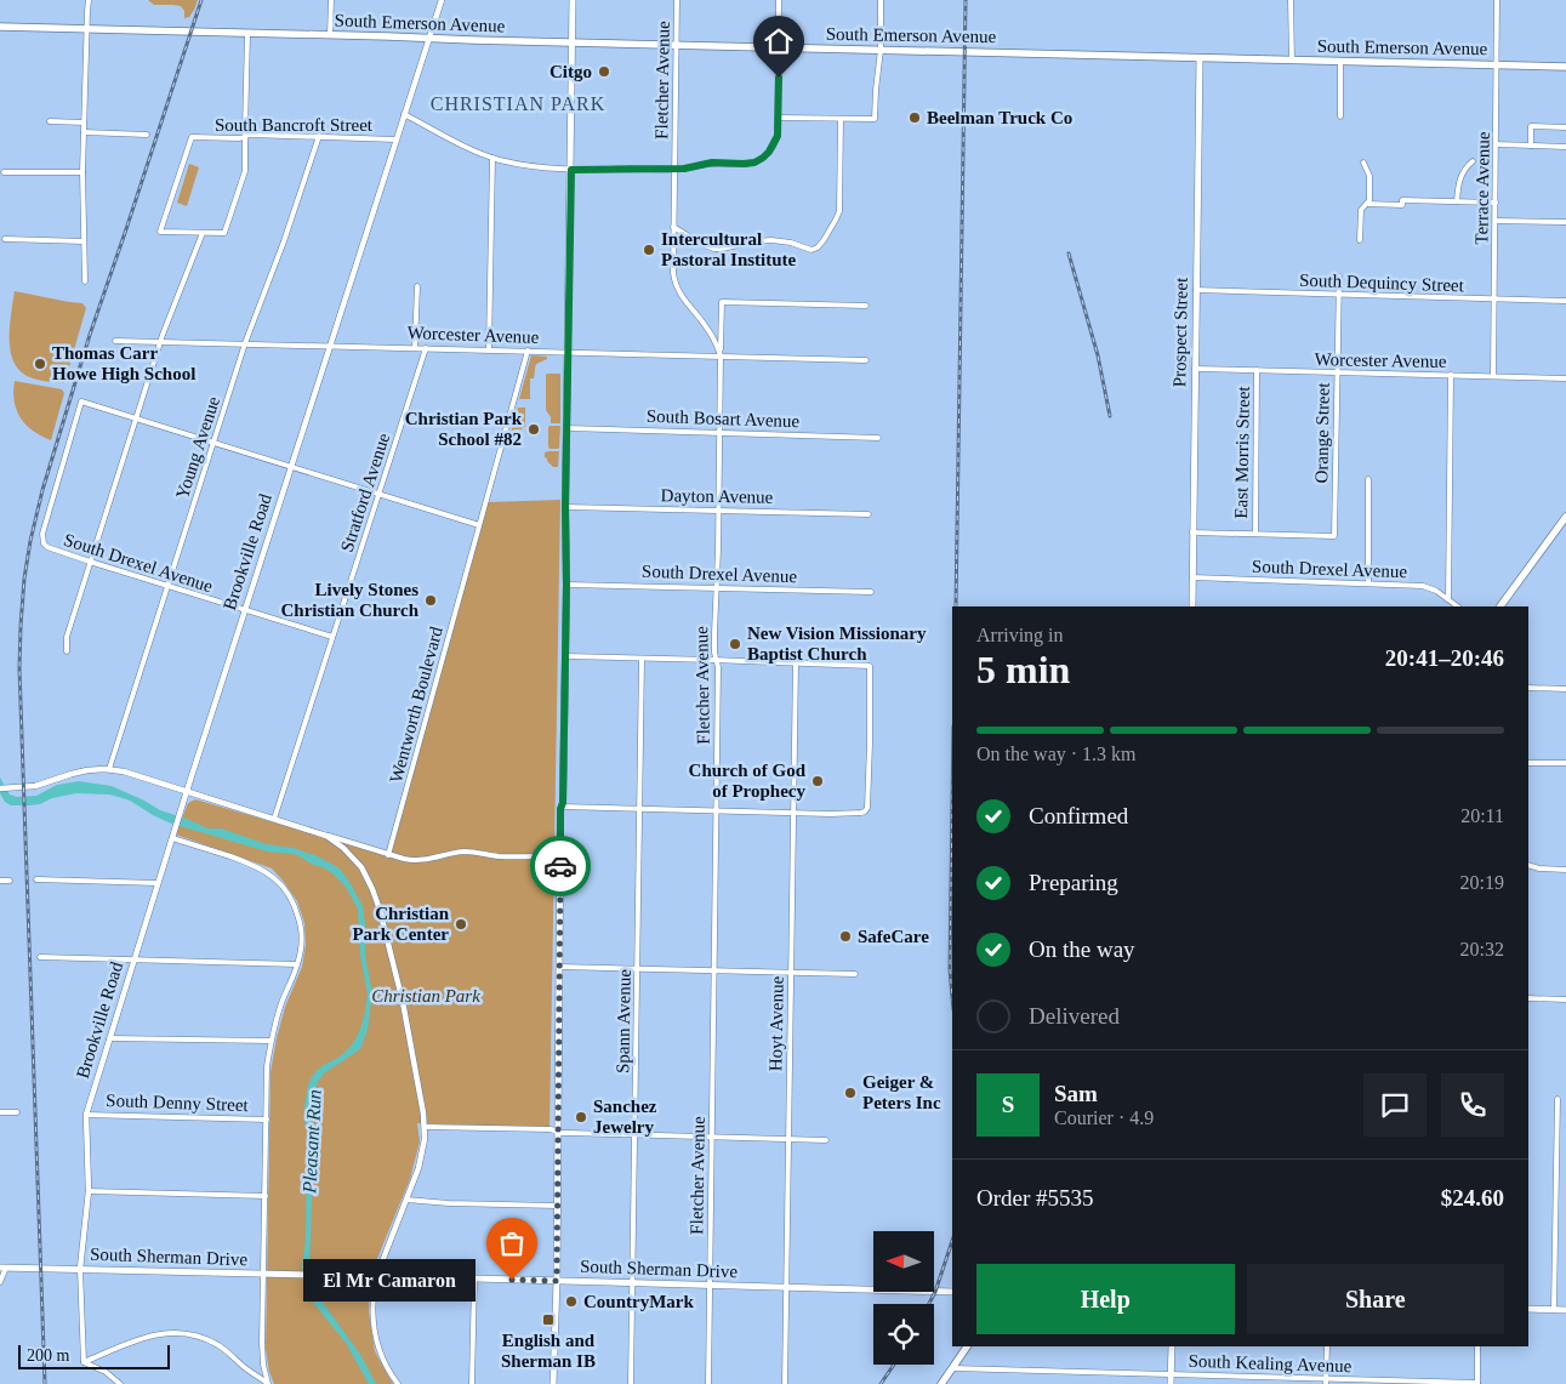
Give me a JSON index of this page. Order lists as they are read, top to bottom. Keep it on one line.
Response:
{"streets":{"main road":["South Emerson Avenue","Prospect Street","South Sherman Drive"],"street":["Fletcher Avenue","South Bancroft Street","Terrace Avenue","South Dequincy Street","Worcester Avenue","South Bosart Avenue","Orange Street","Young Avenue","East Morris Street","Stratford Avenue","Dayton Avenue","Brookville Road","South Drexel Avenue","Wentworth Boulevard","Spann Avenue","Hoyt Avenue","South Denny Street","South Kealing Avenue"]},"crossings":[["South Emerson Avenue","Fletcher Avenue"],["South Emerson Avenue","Terrace Avenue"],["South Emerson Avenue","Prospect Street"],["South Emerson Avenue","Brookville Road"],["Fletcher Avenue","Worcester Avenue"],["Fletcher Avenue","South Bosart Avenue"],["Fletcher Avenue","Dayton Avenue"],["Fletcher Avenue","South Drexel Avenue"],["Fletcher Avenue","South Sherman Drive"],["South Bancroft Street","Young Avenue"],["South Bancroft Street","Brookville Road"],["Terrace Avenue","South Dequincy Street"],["Terrace Avenue","Worcester Avenue"],["South Dequincy Street","Prospect Street"],["South Dequincy Street","Orange Street"],["Prospect Street","Worcester Avenue"],["Prospect Street","South Drexel Avenue"],["Worcester Avenue","Orange Street"],["Worcester Avenue","Young Avenue"],["Worcester Avenue","East Morris Street"],["Worcester Avenue","Stratford Avenue"],["Worcester Avenue","Brookville Road"],["Worcester Avenue","Wentworth Boulevard"],["Orange Street","East Morris Street"],["Young Avenue","South Drexel Avenue"],["Stratford Avenue","South Drexel Avenue"],["Brookville Road","South Drexel Avenue"],["Brookville Road","South Denny Street"],["Brookville Road","South Sherman Drive"],["Spann Avenue","South Sherman Drive"],["Hoyt Avenue","South Sherman Drive"]],"districts":["CHRISTIAN PARK"],"water":["Pleasant Run"],"parks":["Christian Park"],"places":{"other":["Citgo","Beelman Truck Co","Intercultural Pastoral Institute","Thomas Carr Howe High School","Christian Park School #82","Lively Stones Christian Church","New Vision Missionary Baptist Church","Church of God of Prophecy","Christian Park Center","SafeCare","Geiger & Peters Inc","Sanchez Jewelry","El Mr Camaron","CountryMark"],"transit":["English and Sherman IB"]},"scale_bar":"200 m","north":"left","page":{"heading":["5 min","Arriving in","20:41–20:46"],"panel":["Sam","Courier · 4.9","Order #5535","$24.60"],"bar":"On the way · 1.3 km","list":[["Confirmed","20:11"],["Preparing","20:19"],["On the way","20:32"],"Delivered"],"round":"S","buttons":["Help","Share"],"bubble":"El Mr Camaron","scale":"200 m"}}
